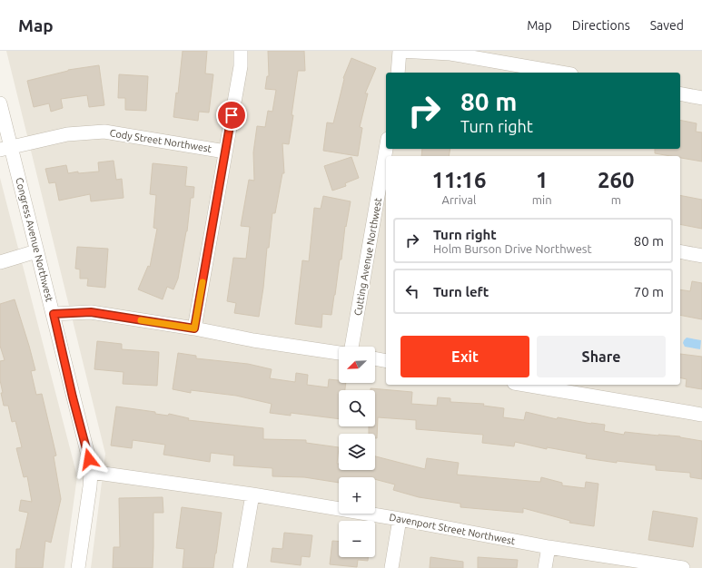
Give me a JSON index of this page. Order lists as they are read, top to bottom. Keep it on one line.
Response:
{"streets":{"street":["Cody Street Northwest","Congress Avenue Northwest","Cutting Avenue Northwest","Davenport Street Northwest"]},"crossings":[["Cody Street Northwest","Congress Avenue Northwest"],["Congress Avenue Northwest","Davenport Street Northwest"]],"north":"bottom left","page":{"header":"Map","nav":["Map","Directions","Saved"],"turn":["80 m","Turn right"],"eta":["11:16","Arrival","1","min","260","m"],"list":[{"name":"Turn right","note":"Holm Burson Drive Northwest","value":"80 m"},{"name":"Turn left","value":"70 m"}],"buttons":["Exit","Share"],"map_buttons":["+","−"]}}
